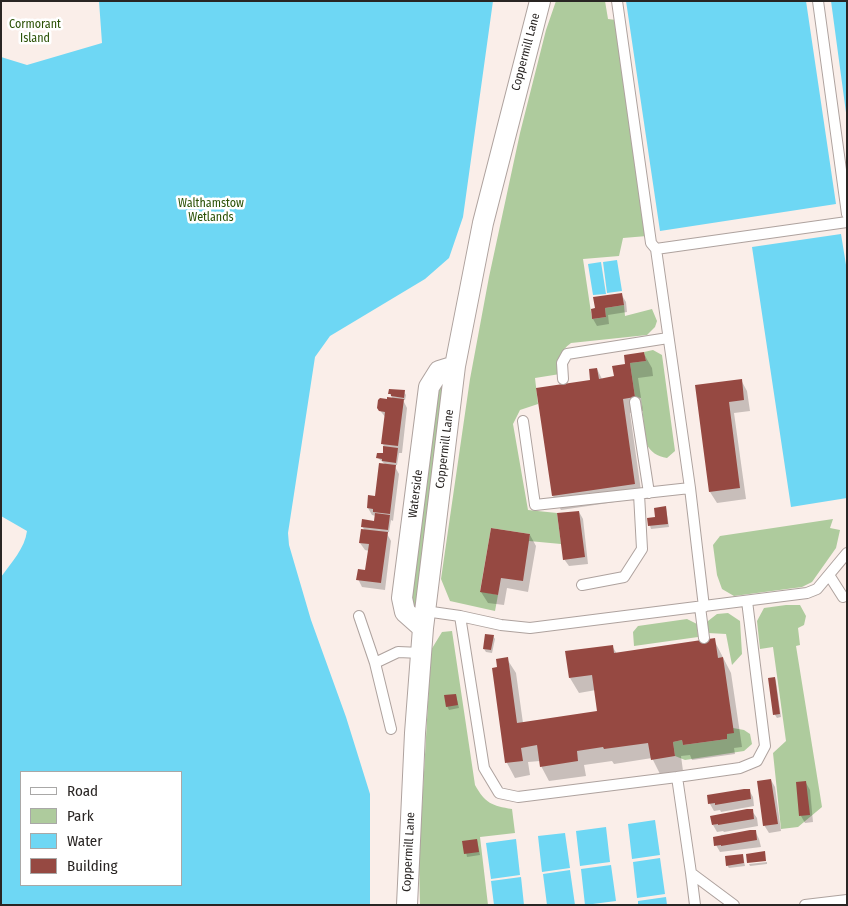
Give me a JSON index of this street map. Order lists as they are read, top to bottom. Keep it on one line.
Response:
{"streets":{"street":["Coppermill Lane","Waterside"]},"crossings":[["Coppermill Lane","Waterside"]],"parks":["Cormorant Island","Walthamstow Wetlands"],"legend":["Road","Park","Water","Building"]}
